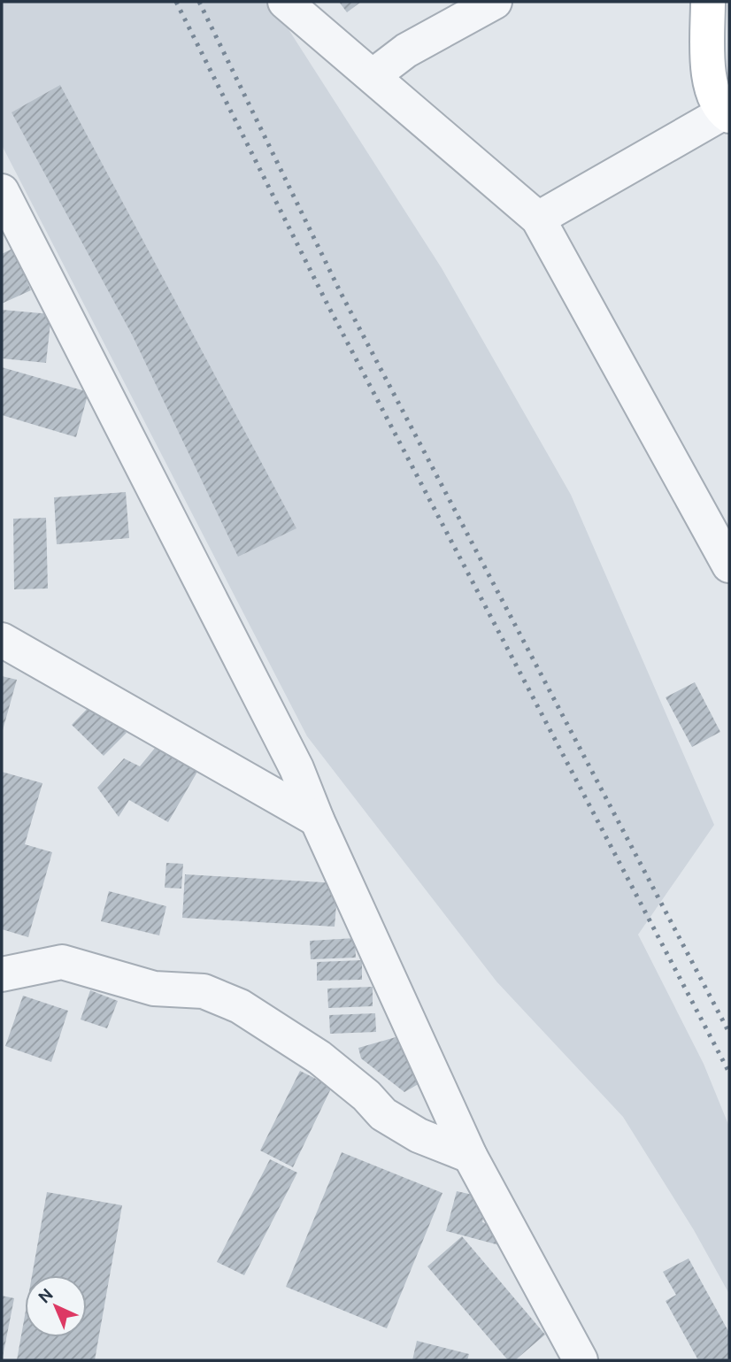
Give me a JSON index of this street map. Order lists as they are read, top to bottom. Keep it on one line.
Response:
{"north":"top left"}
